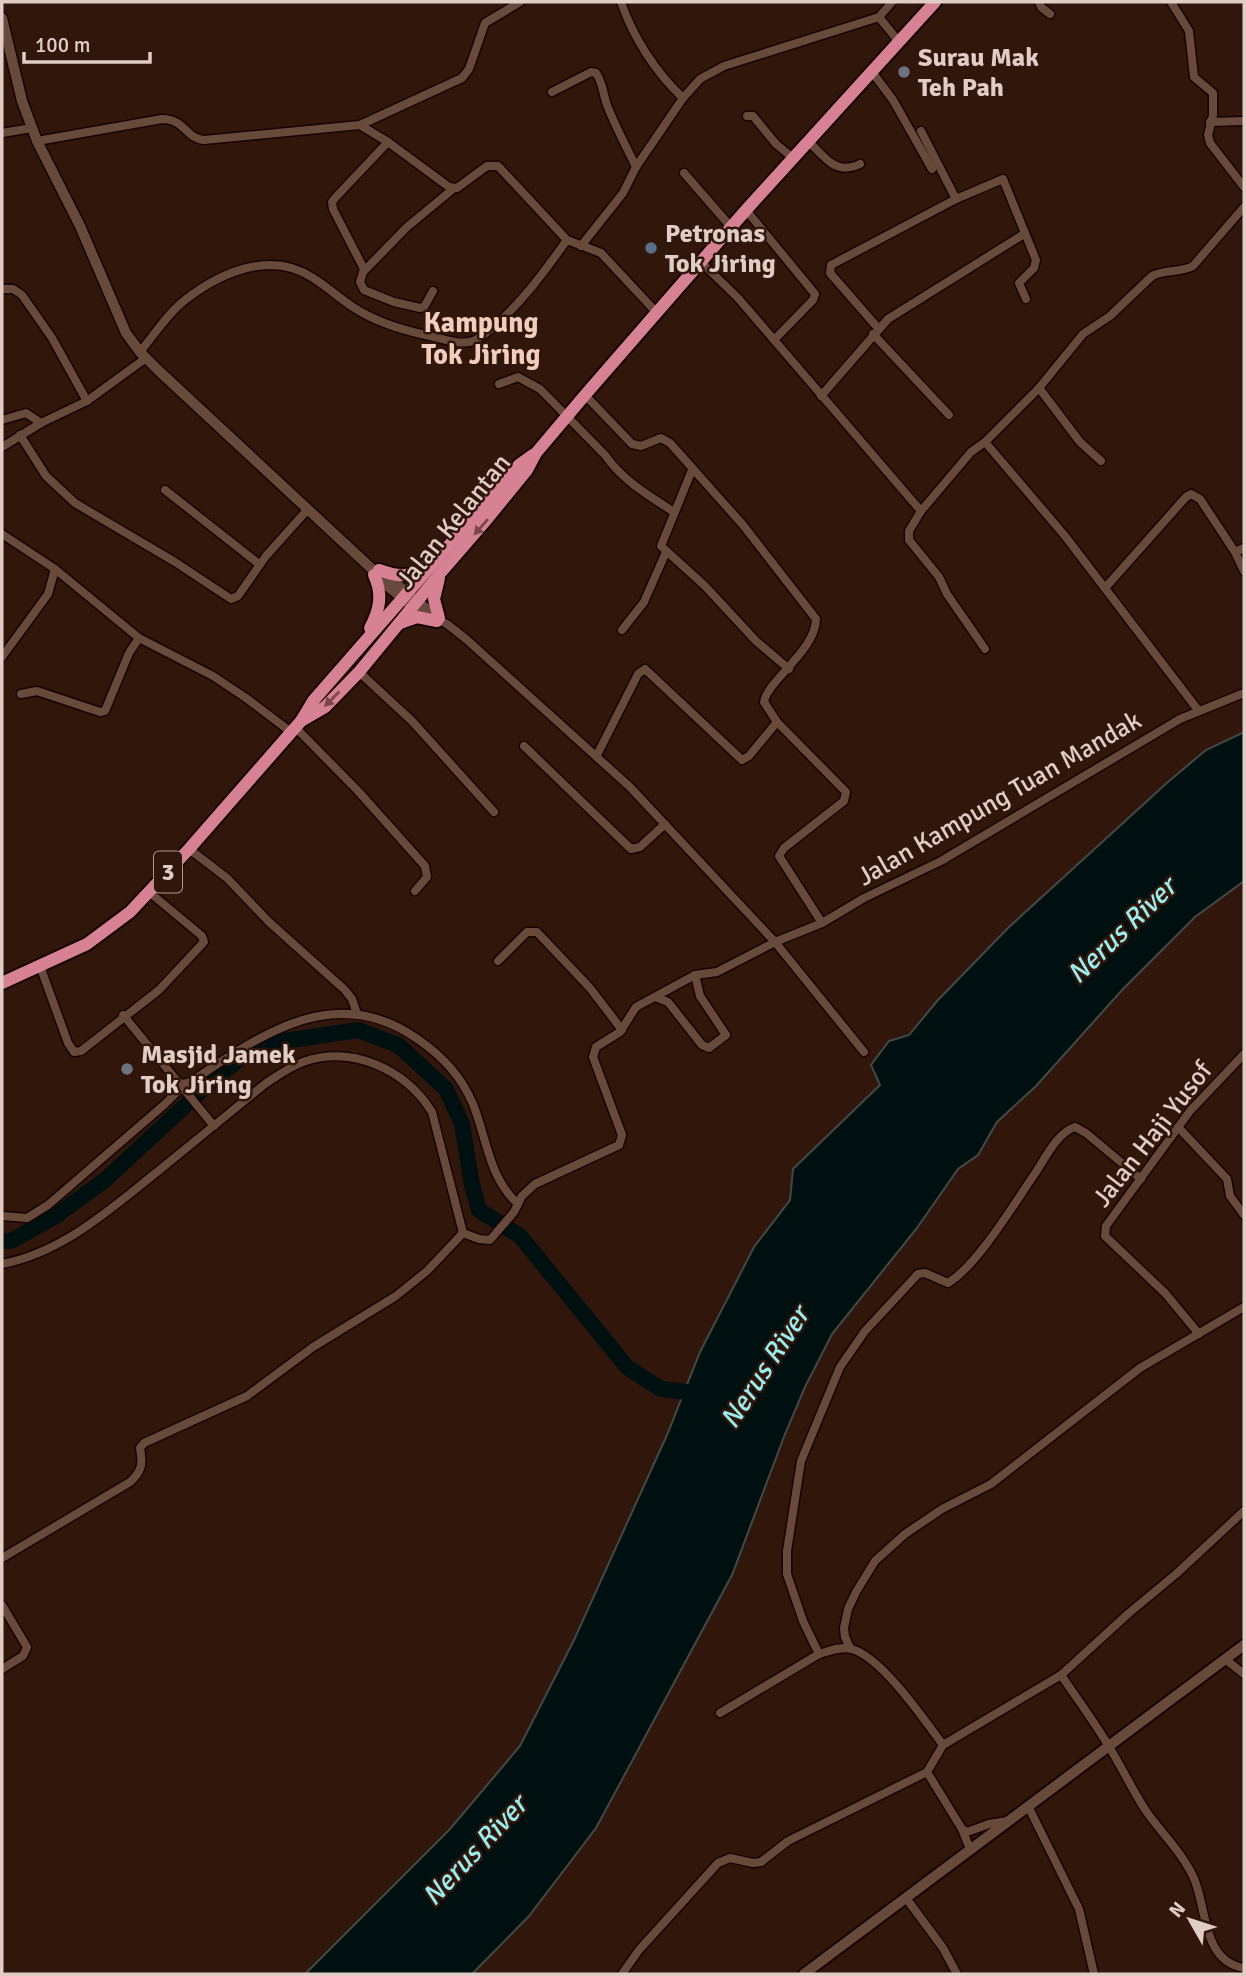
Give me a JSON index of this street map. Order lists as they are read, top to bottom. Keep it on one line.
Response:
{"streets":{"highway":["Jalan Kelantan","3"],"street":["Jalan Kampung Tuan Mandak","Jalan Haji Yusof"]},"crossings":[["Jalan Kelantan","3"]],"districts":["Kampung Tok Jiring"],"water":["Nerus River"],"places":["Surau Mak Teh Pah","Petronas Tok Jiring","Masjid Jamek Tok Jiring"],"scale_bar":"100 m","north":"top left"}
